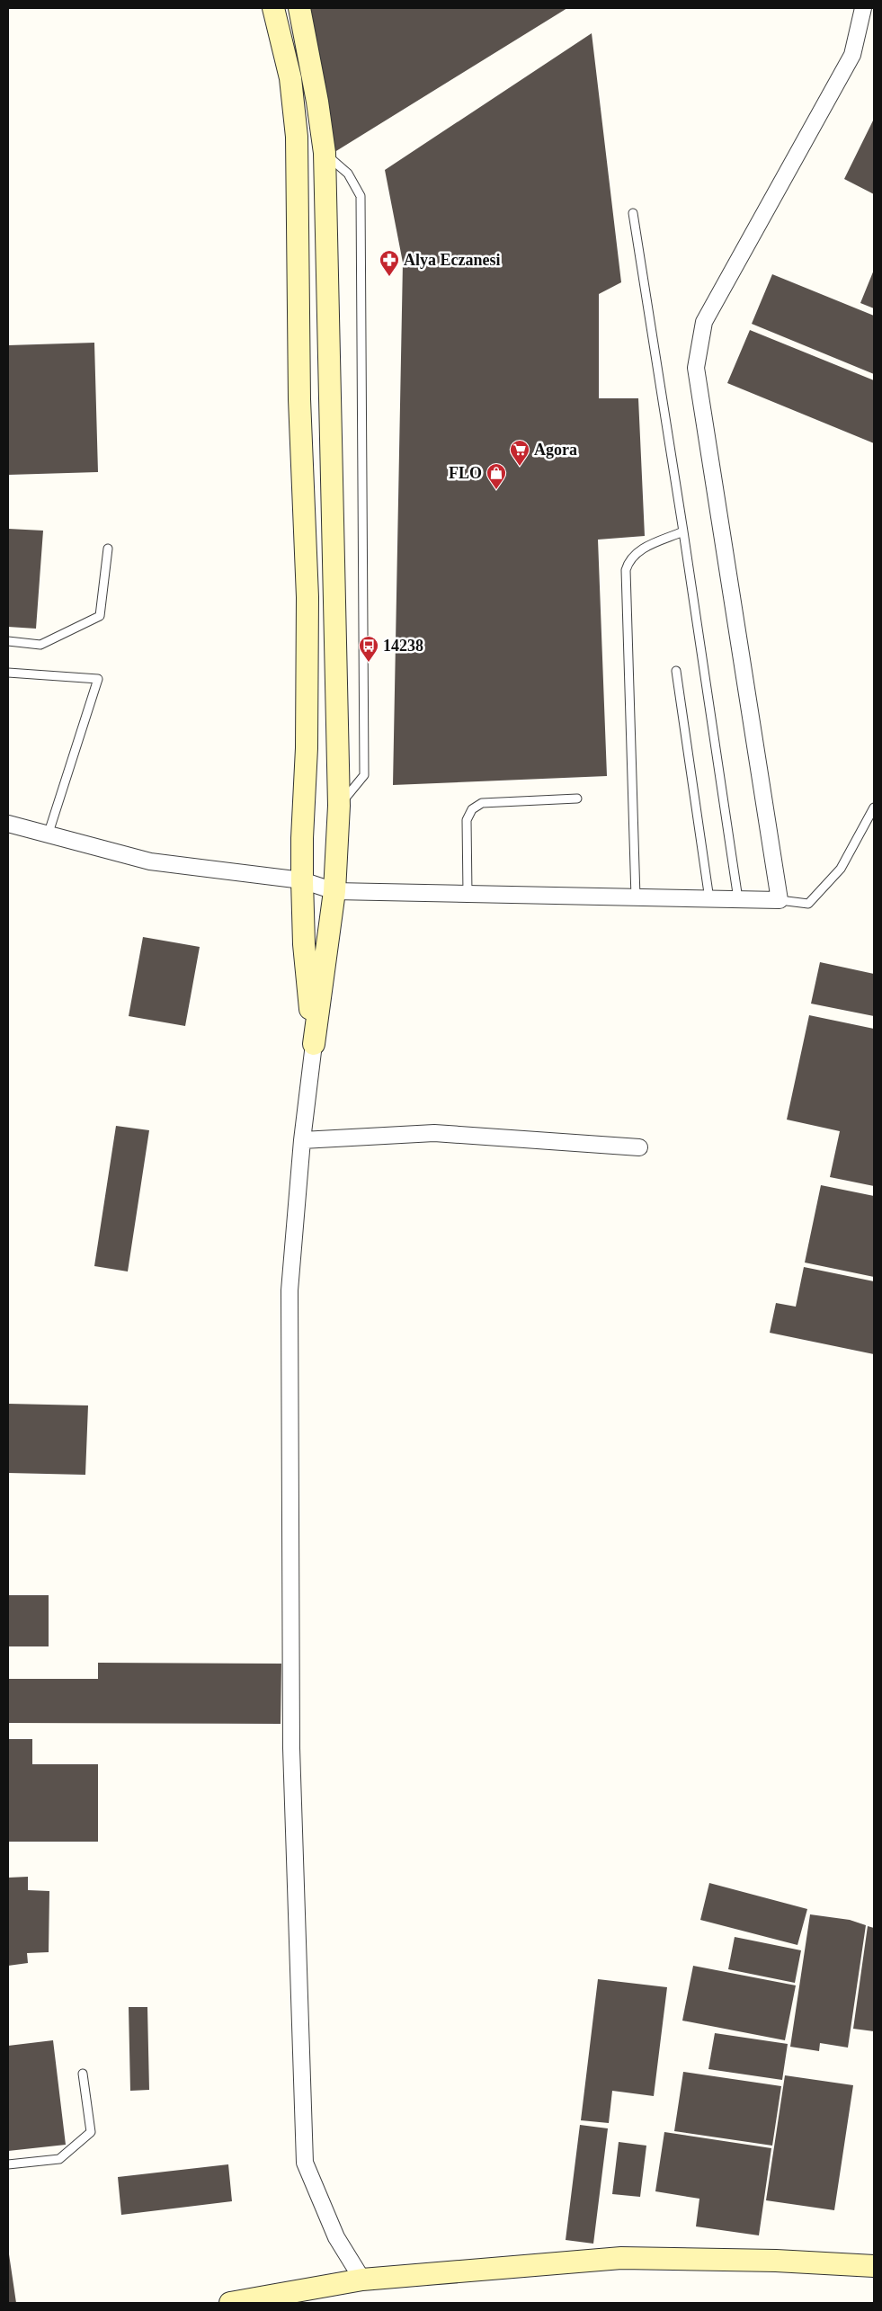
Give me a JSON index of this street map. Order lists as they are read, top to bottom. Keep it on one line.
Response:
{"places":{"pharmacy":["Alya Eczanesi"],"supermarket":["Agora"],"shop":["FLO"],"bus stop":["14238"]}}
